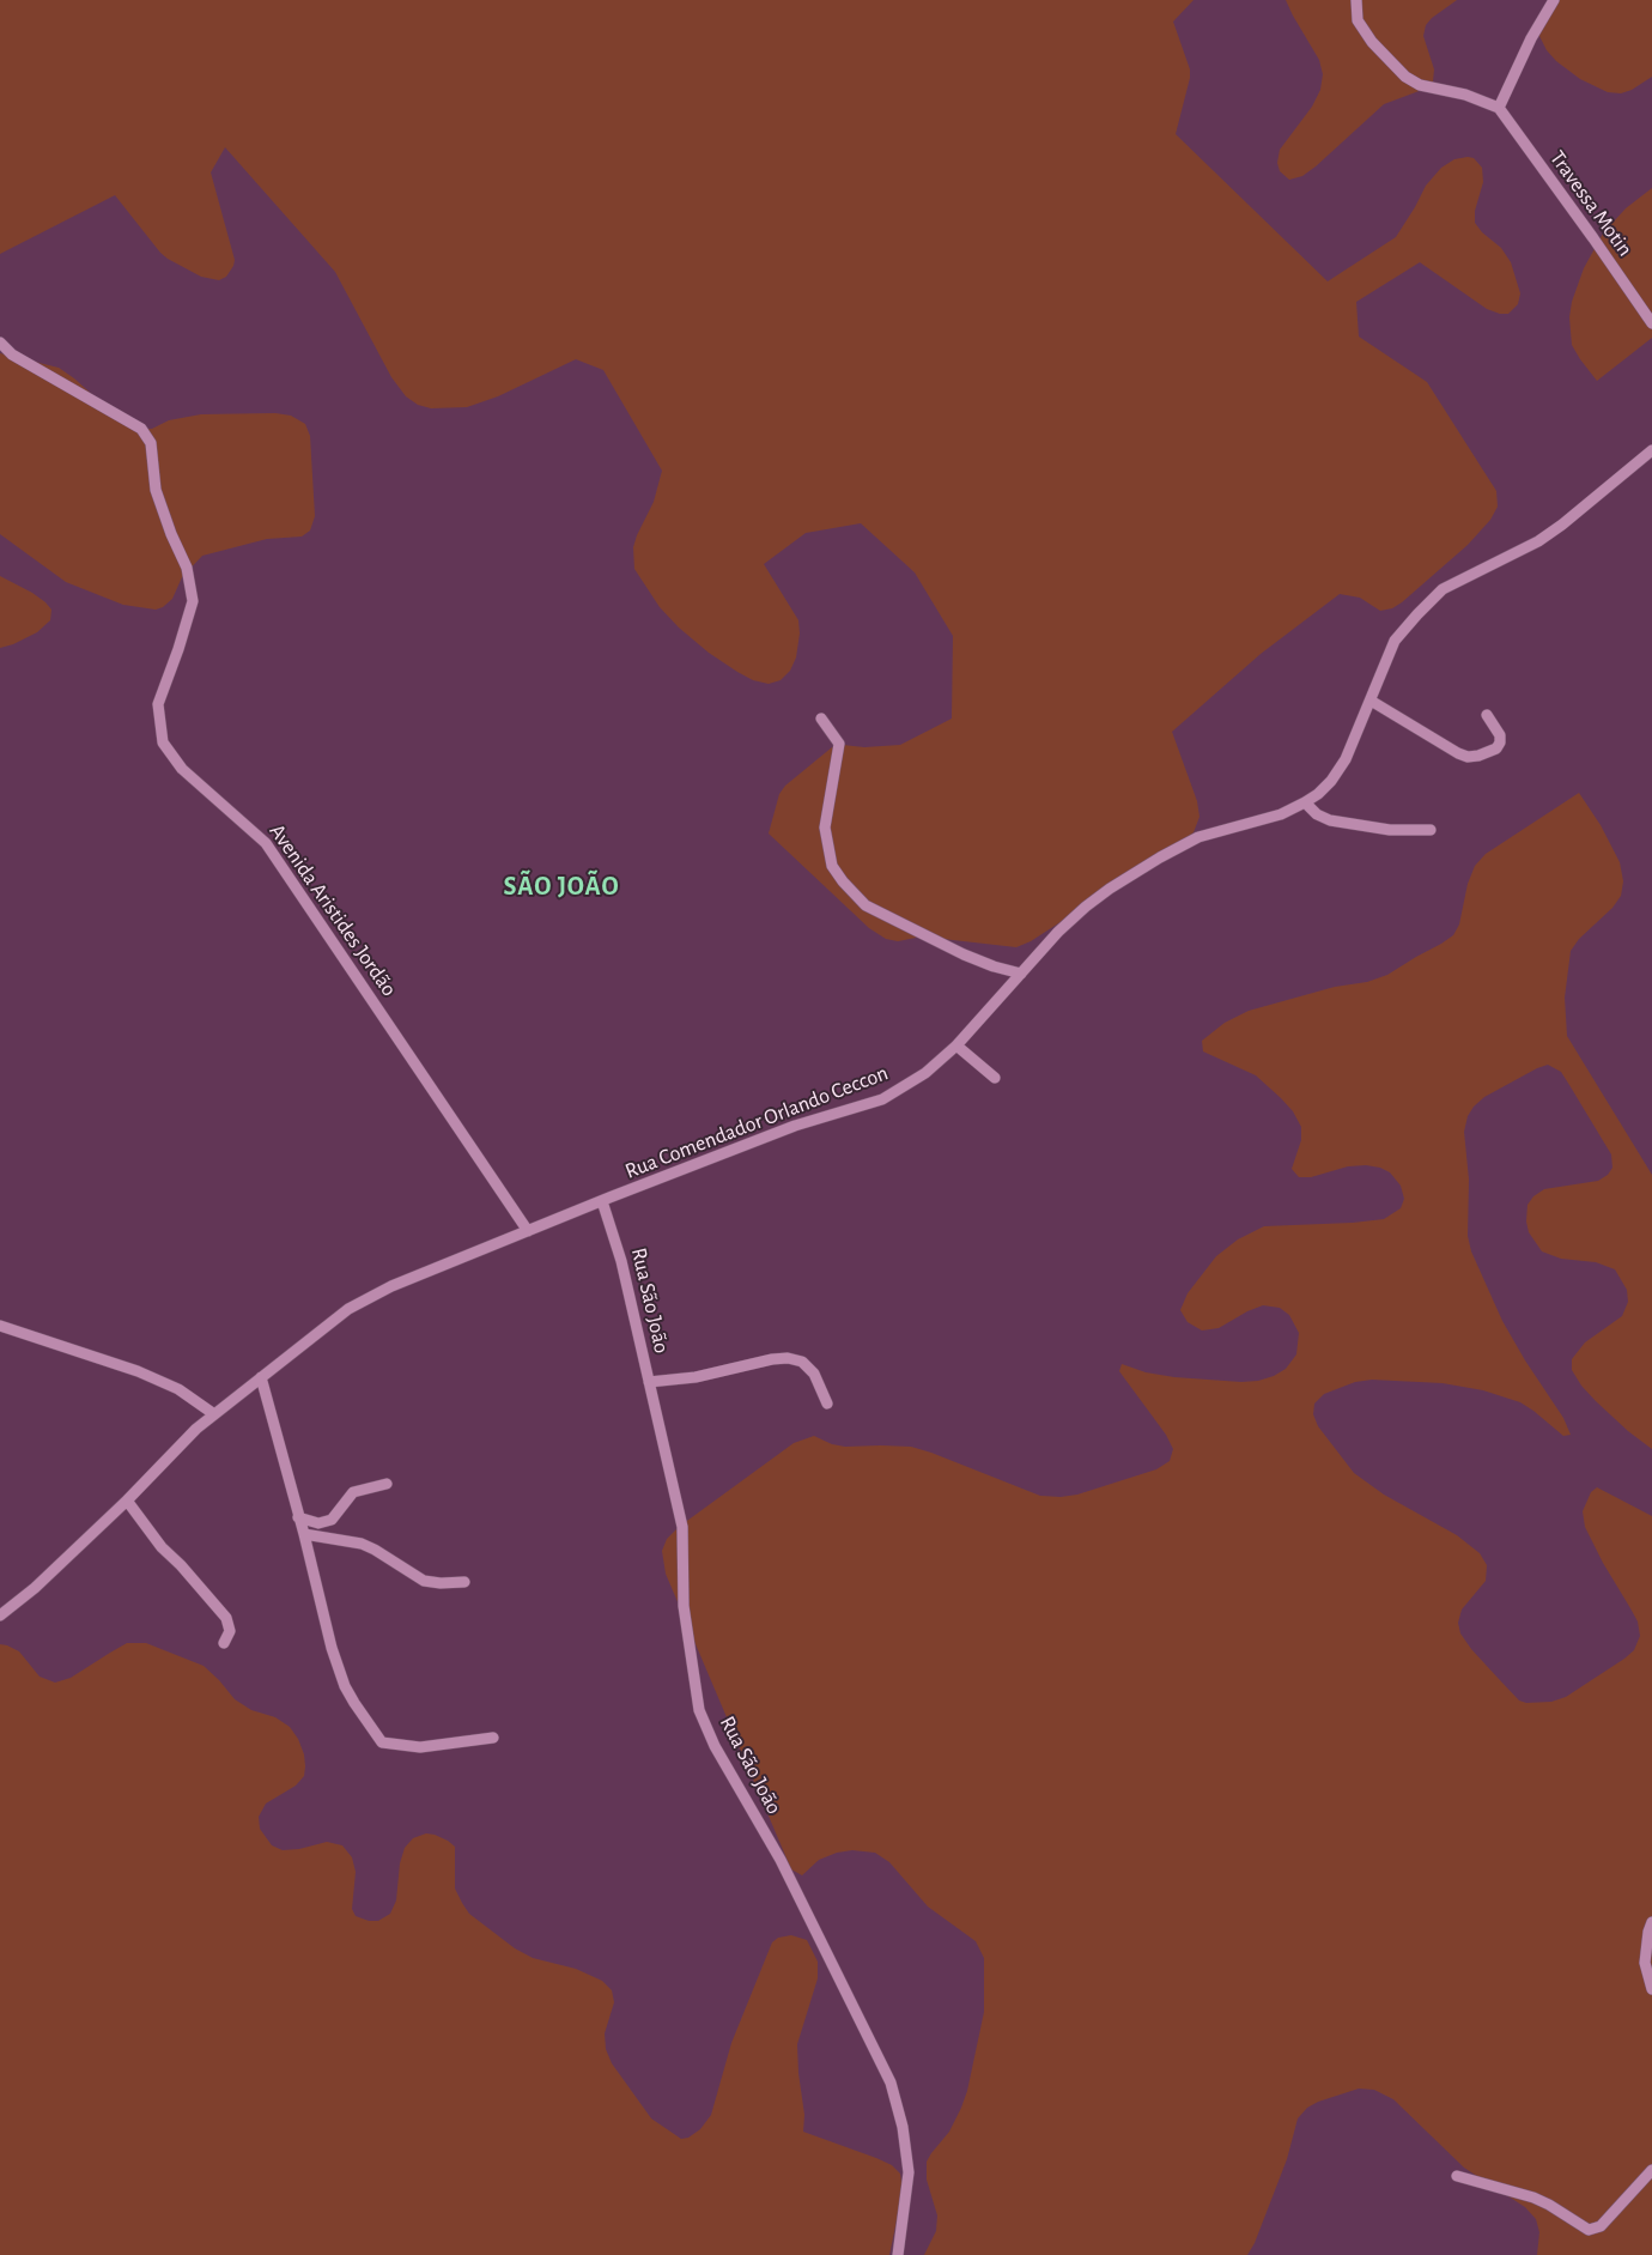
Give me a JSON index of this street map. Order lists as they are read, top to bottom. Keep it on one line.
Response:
{"streets":{"street":["Travessa Motin","Avenida Aristides Jordão","Rua Comendador Orlando Ceccon","Rua São João"]},"crossings":[["Avenida Aristides Jordão","Rua Comendador Orlando Ceccon"],["Rua Comendador Orlando Ceccon","Rua São João"]],"districts":["SÃO JOÃO"]}
